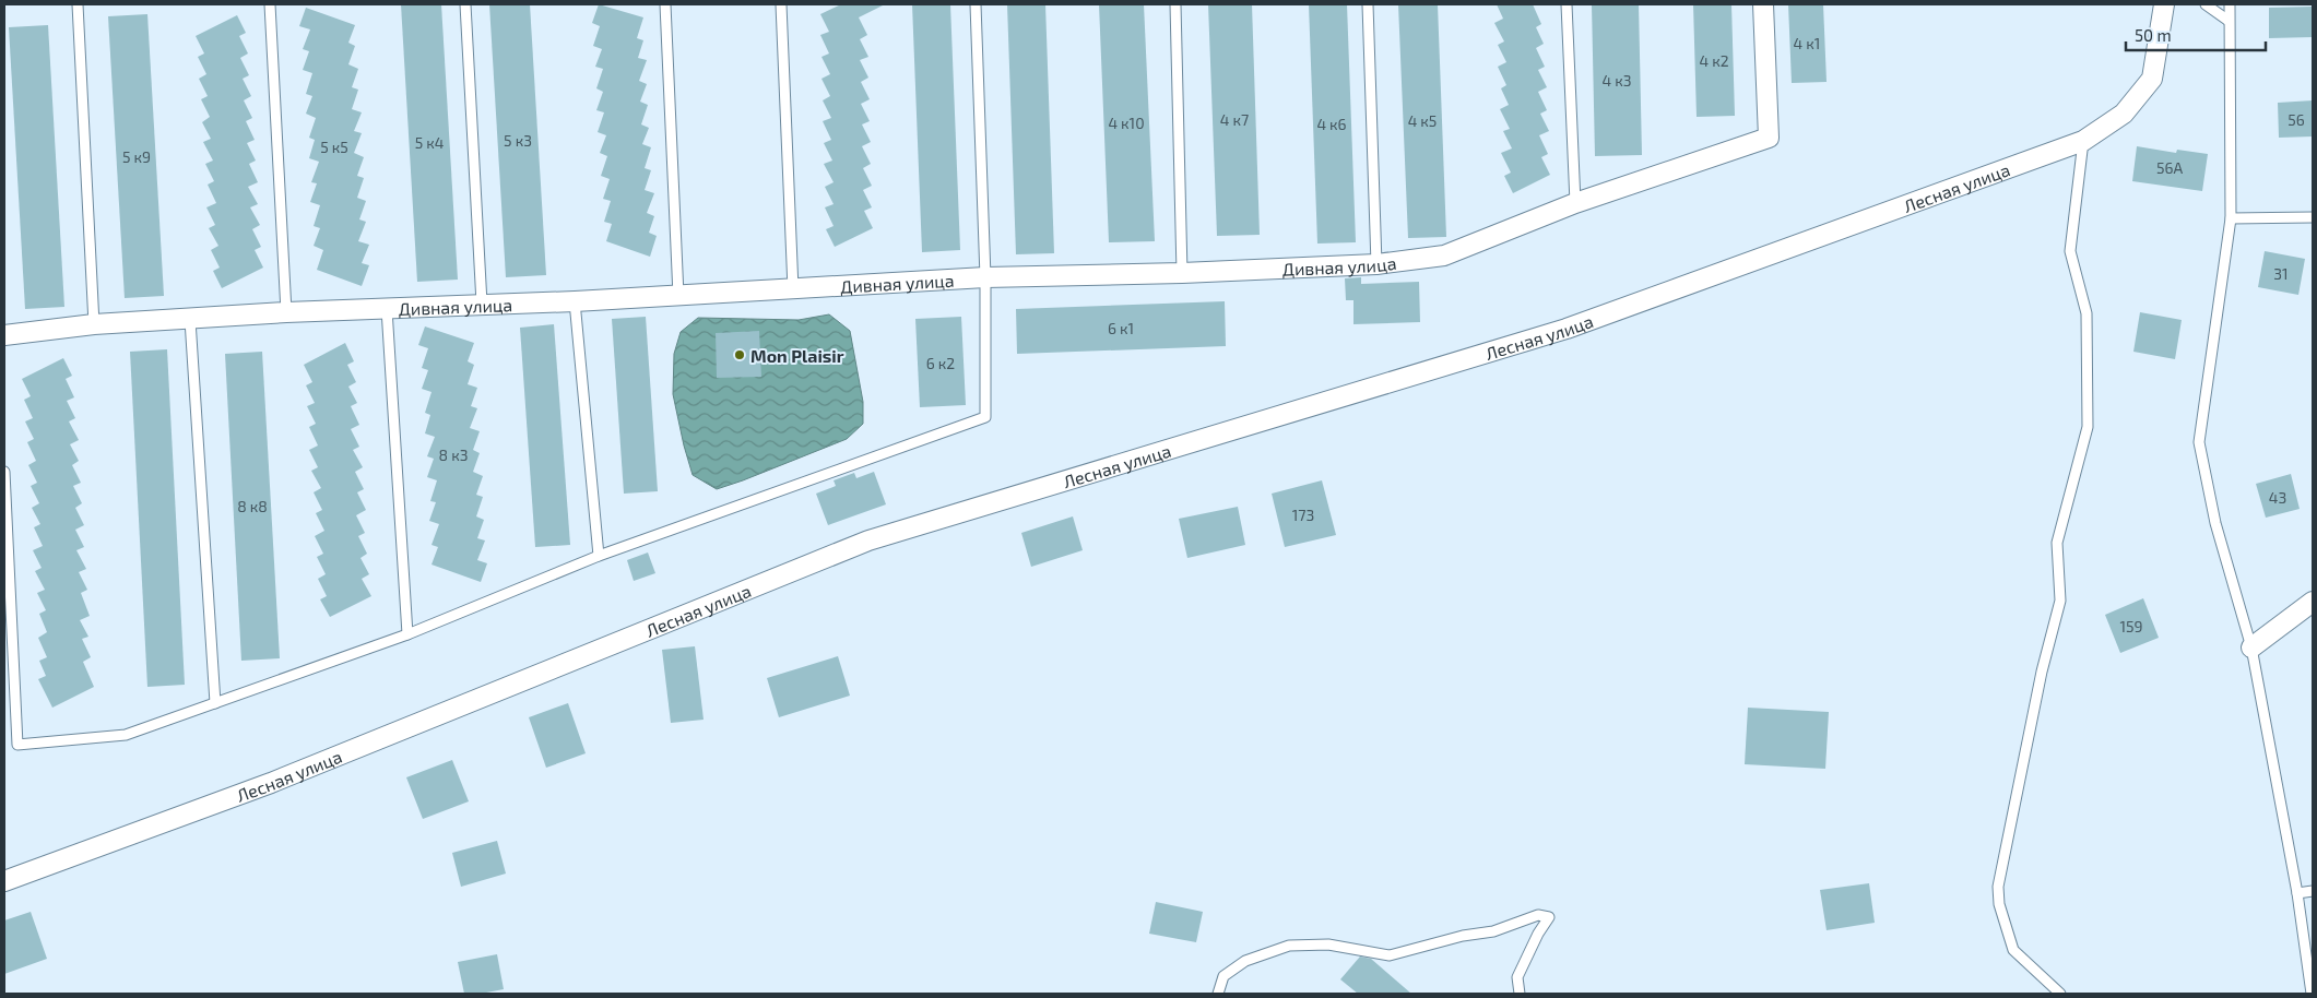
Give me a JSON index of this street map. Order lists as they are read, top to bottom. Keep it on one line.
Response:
{"streets":{"street":["Лесная улица","Дивная улица"]},"places":["Mon Plaisir"],"house_numbers":["4 к1","4 к2","4 к3","4 к7","56","4 к5","4 к10","4 к6","5 к3","5 к4","5 к5","5 к9","56А","31","6 к1","6 к2","8 к3","43","8 к8","173","159"],"scale_bar":"50 m"}
